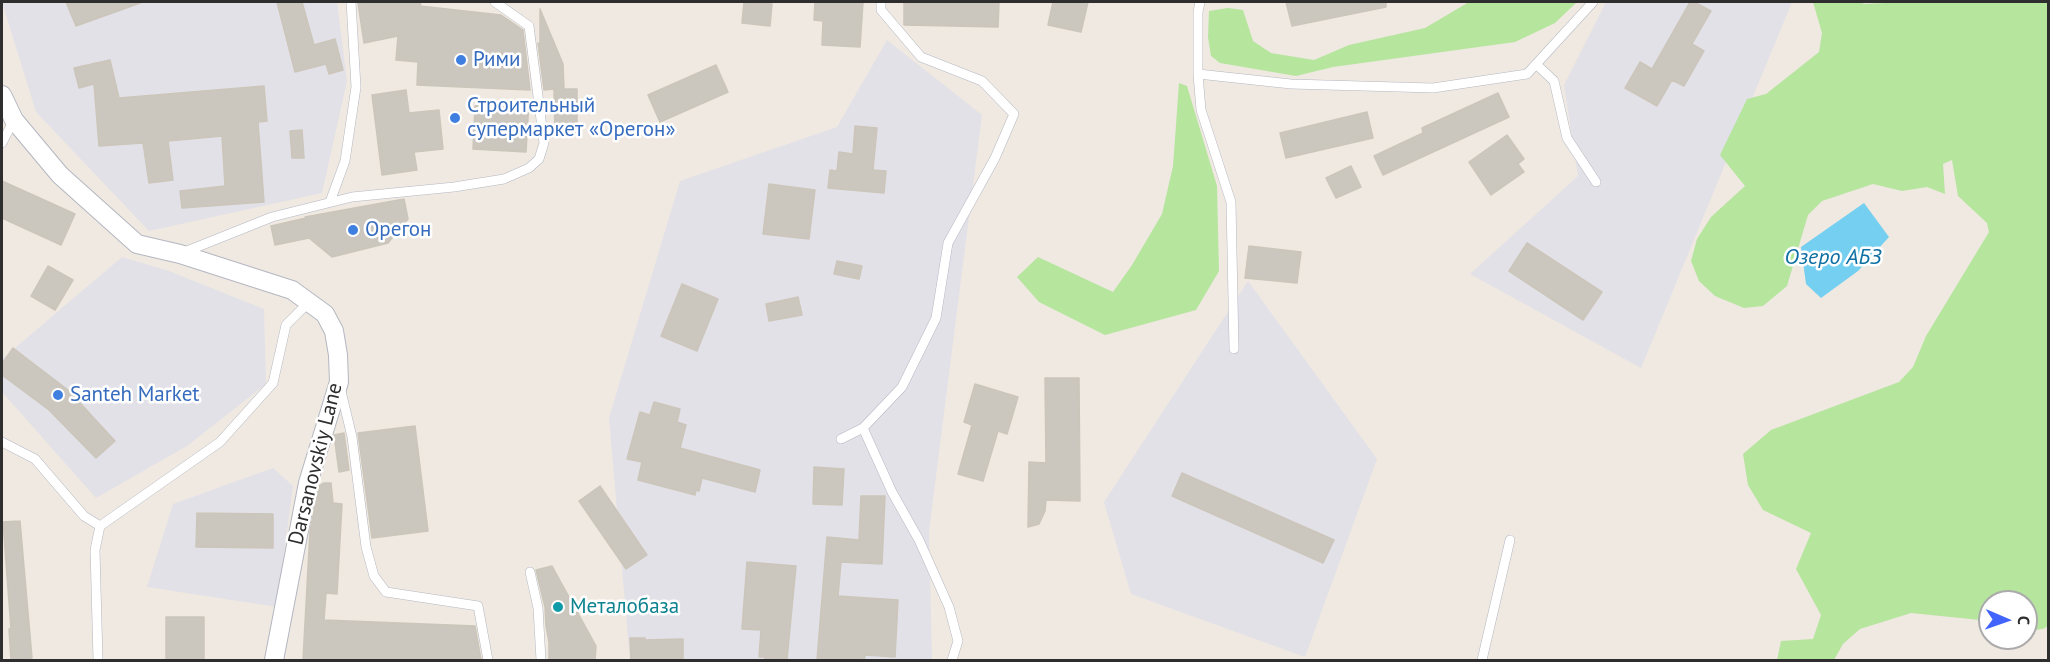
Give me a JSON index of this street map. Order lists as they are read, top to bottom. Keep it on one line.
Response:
{"streets":{"street":["Darsanovskiy Lane"]},"water":["Озеро АБЗ"],"places":["Рими","Строительный супермаркет «Орегон»","Орегон","Santeh Market","Металобаза"],"north":"right"}
